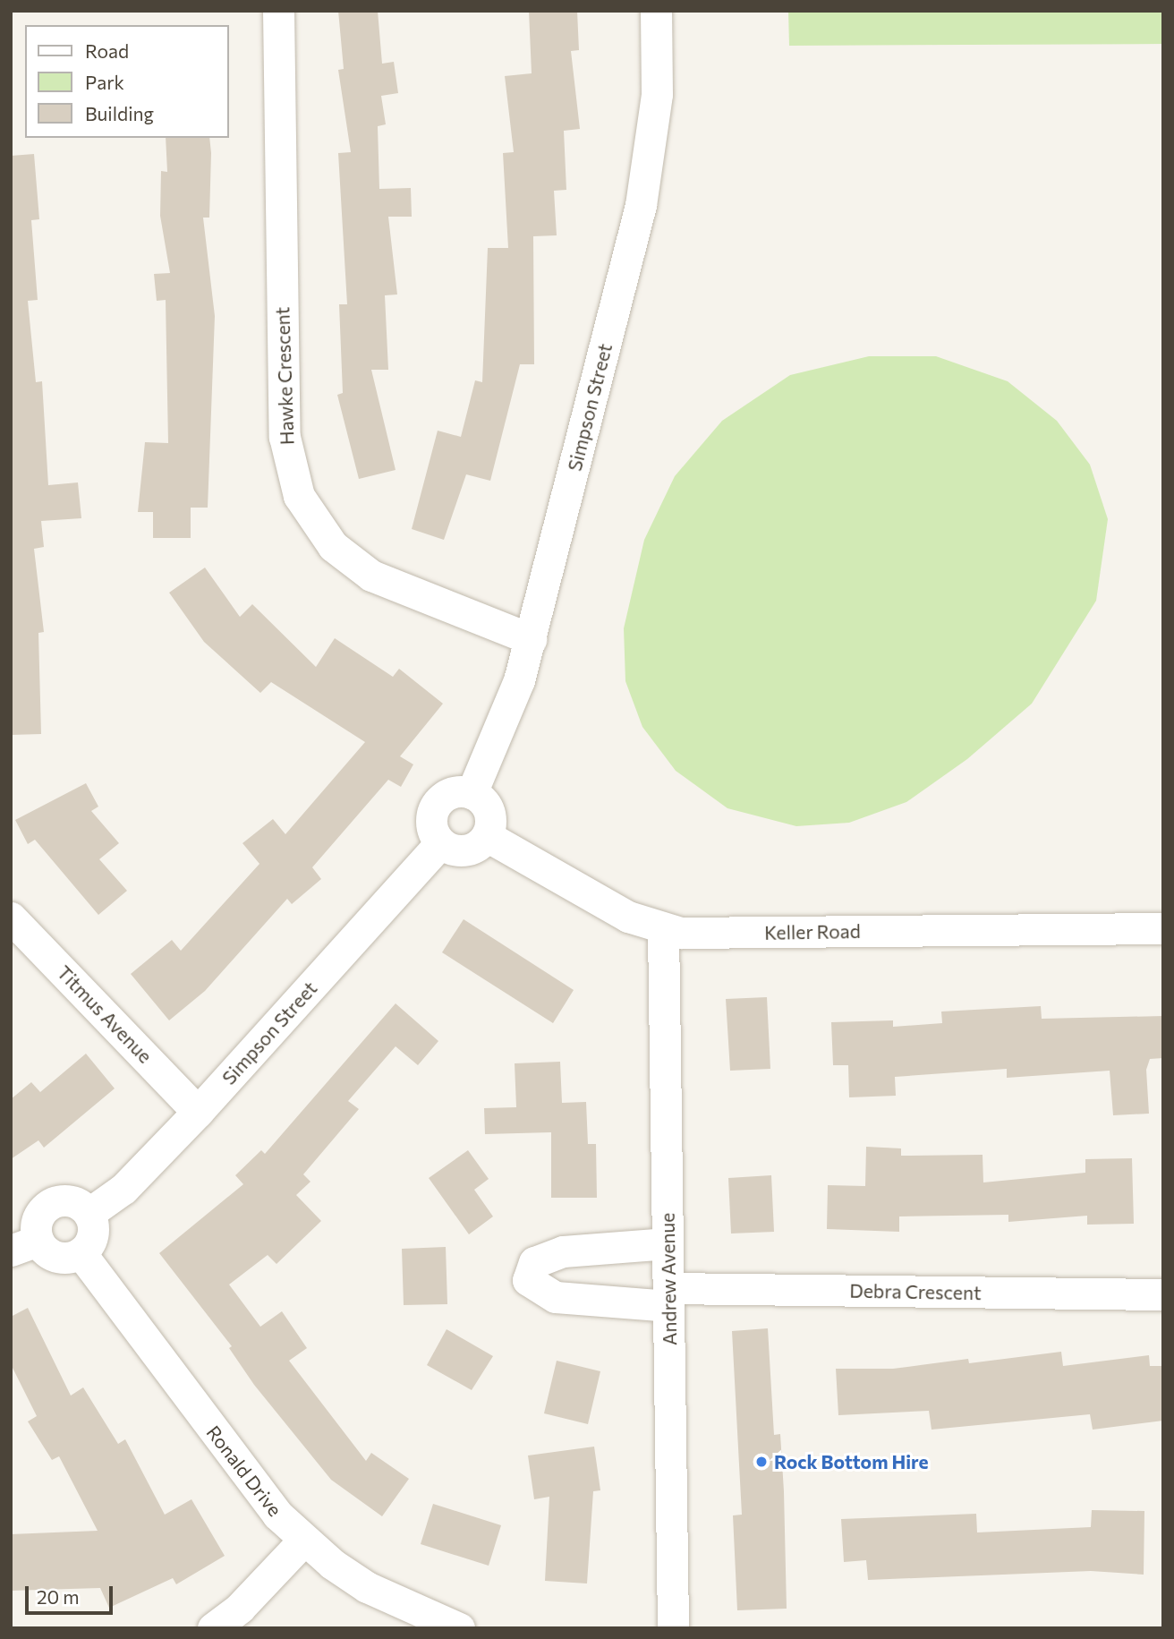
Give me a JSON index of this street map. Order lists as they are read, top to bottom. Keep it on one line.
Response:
{"streets":{"street":["Hawke Crescent","Simpson Street","Keller Road","Titmus Avenue","Andrew Avenue","Debra Crescent","Ronald Drive"]},"crossings":[["Hawke Crescent","Simpson Street"],["Simpson Street","Keller Road"],["Simpson Street","Titmus Avenue"],["Simpson Street","Ronald Drive"],["Keller Road","Andrew Avenue"],["Andrew Avenue","Debra Crescent"]],"places":["Rock Bottom Hire"],"legend":["Road","Park","Building"],"scale_bar":"20 m"}
